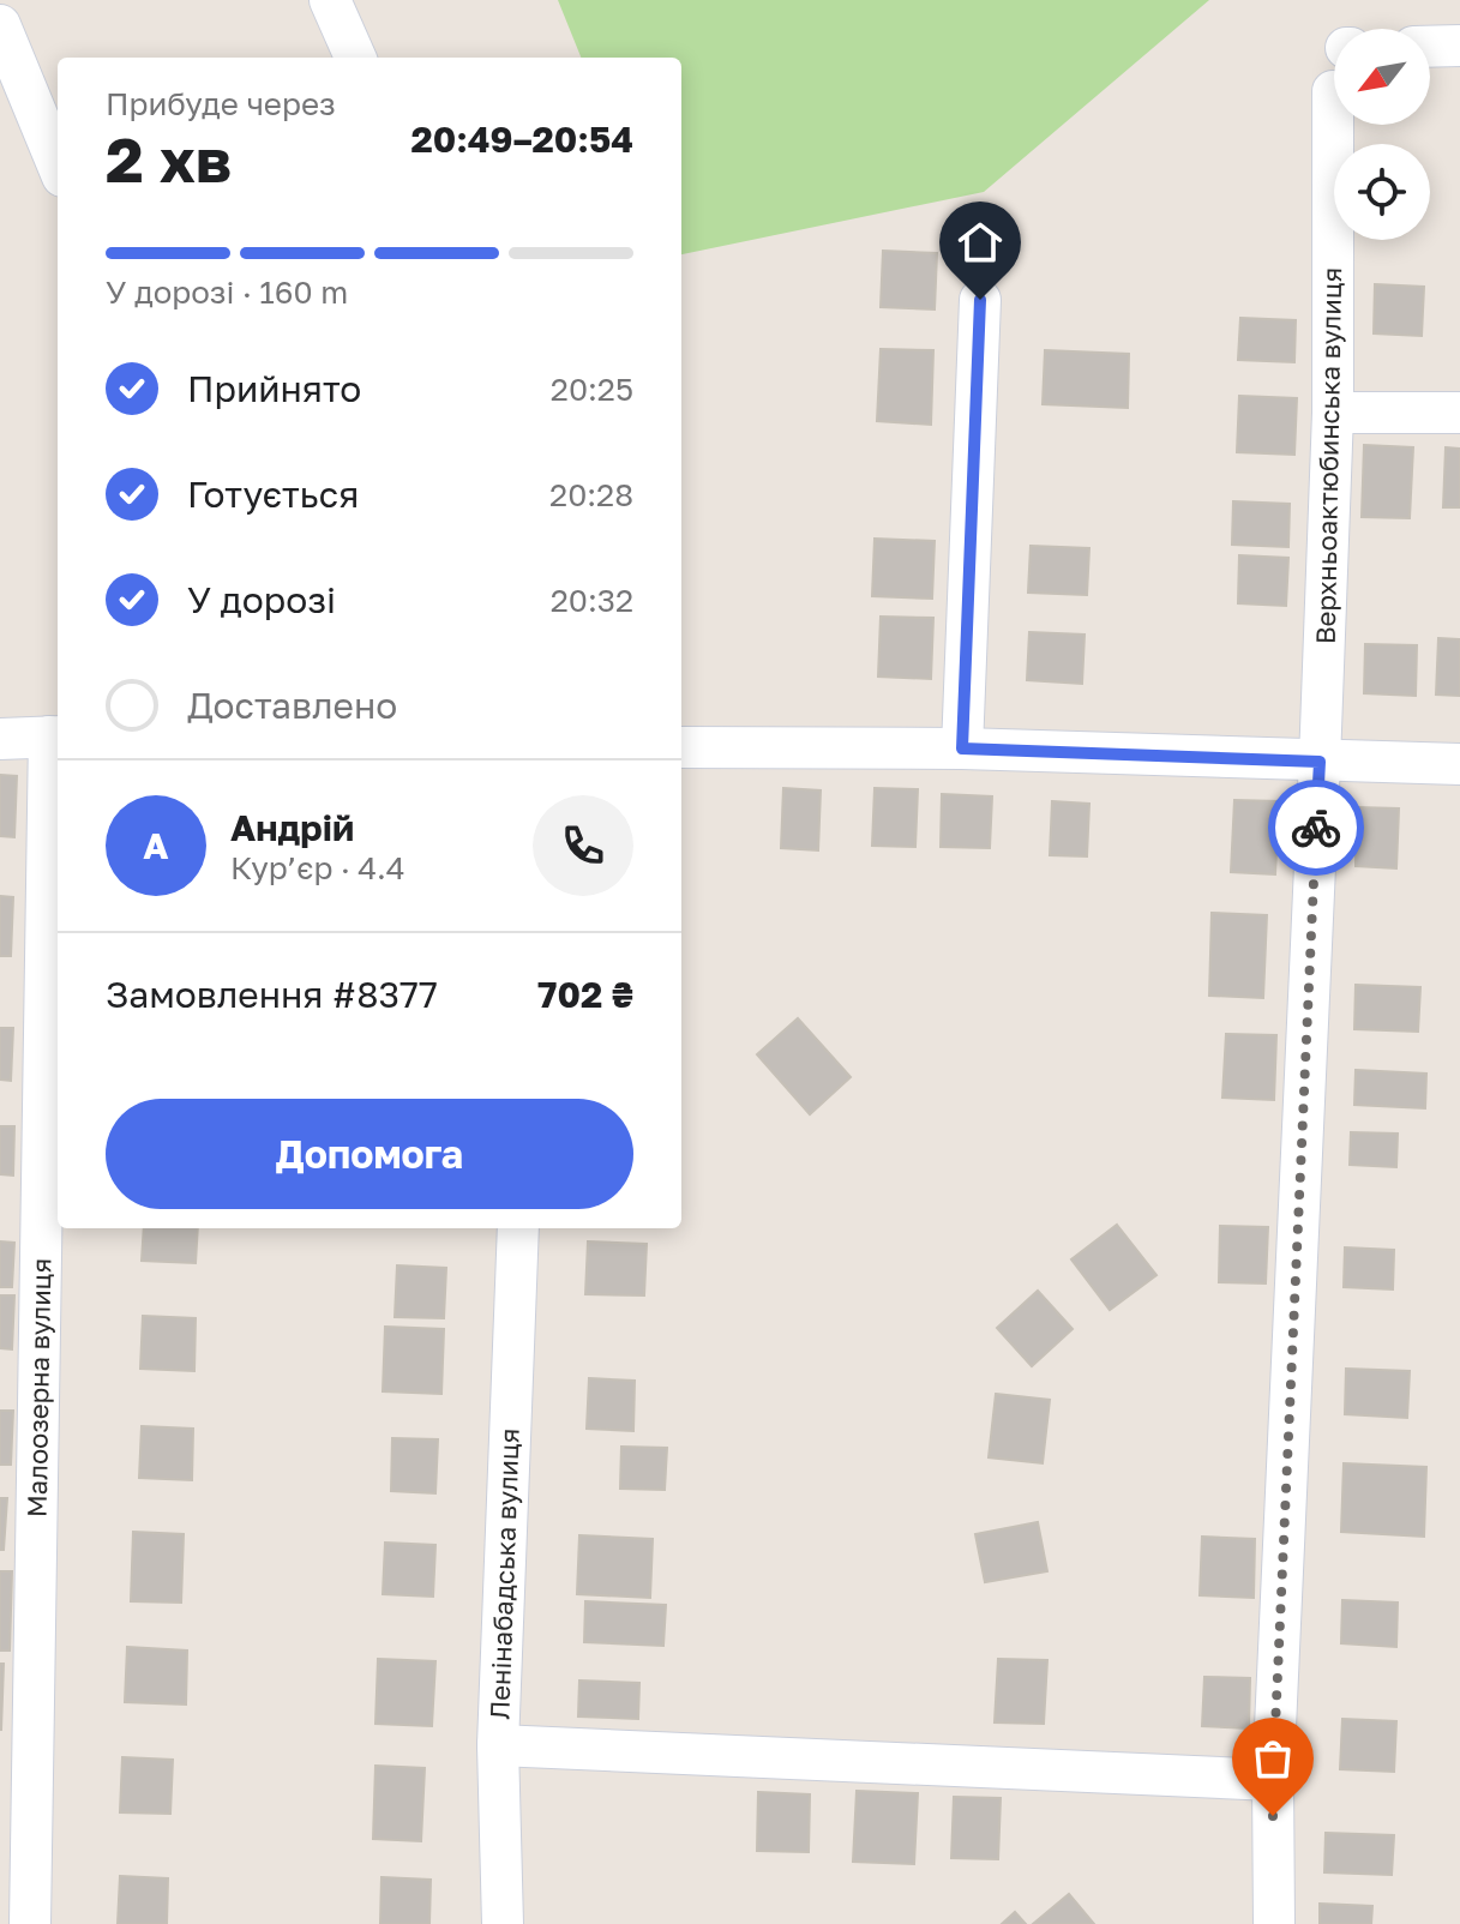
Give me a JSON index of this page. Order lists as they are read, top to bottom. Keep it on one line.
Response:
{"streets":{"street":["Верхньоактюбинська вулиця","Малоозерна вулиця","Ленінабадська вулиця"]},"north":"bottom left","page":{"heading":["2 хв","Прибуде через","20:49–20:54"],"panel":["Андрій","Кур’єр · 4.4","Замовлення #8377","702 ₴"],"bar":"У дорозі · 160 m","list":[["Прийнято","20:25"],["Готується","20:28"],["У дорозі","20:32"],"Доставлено"],"round":"А","buttons":"Допомога"}}
